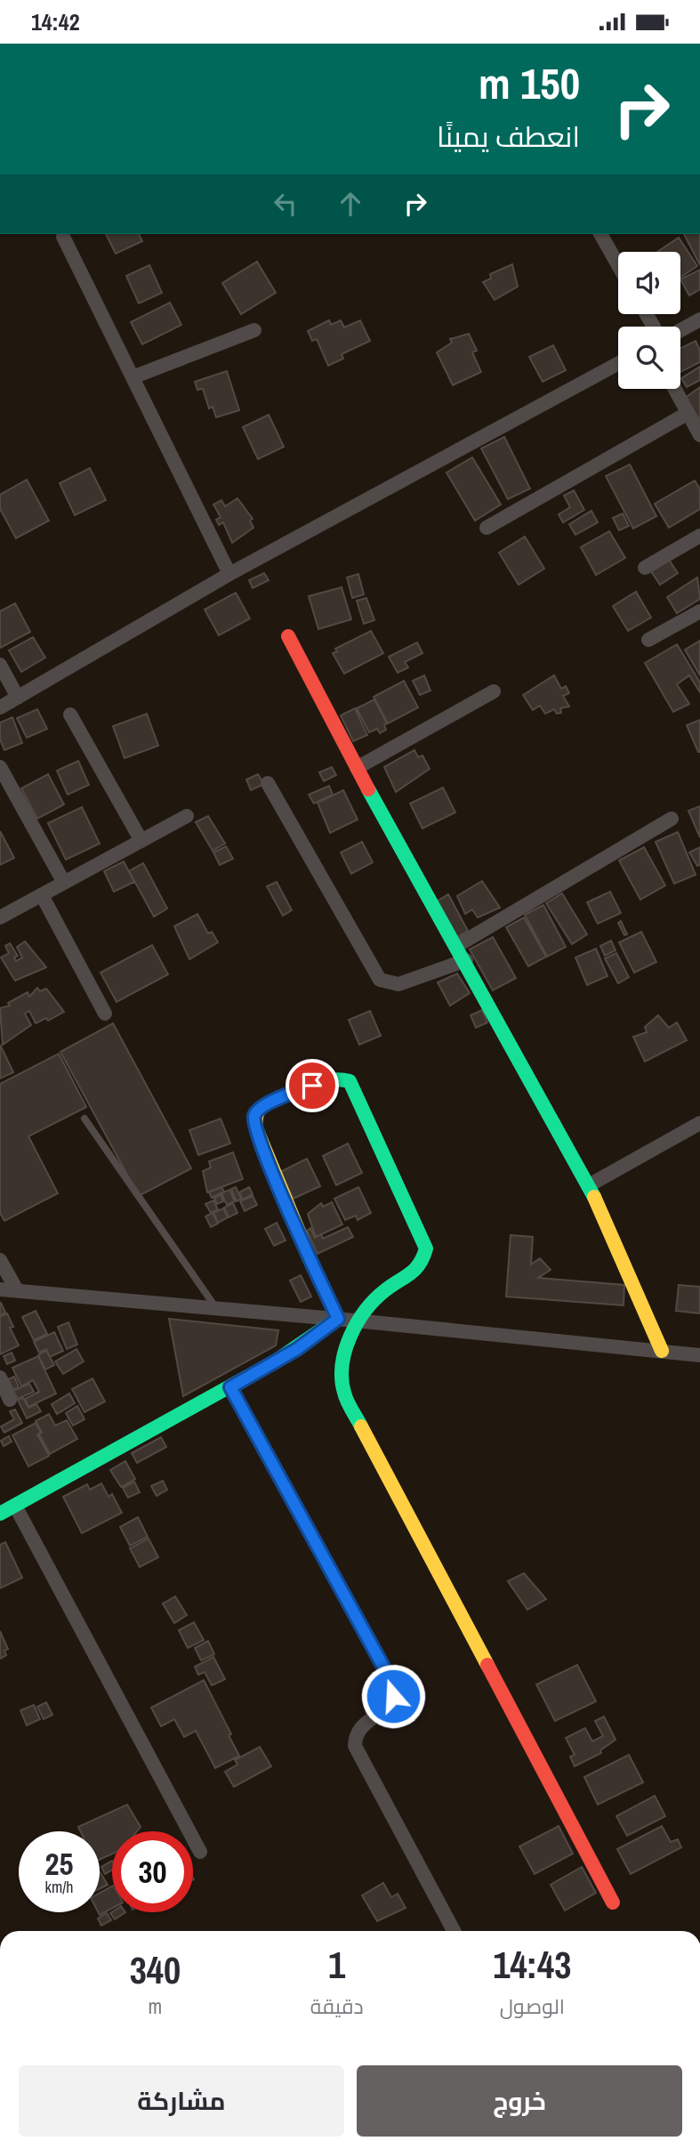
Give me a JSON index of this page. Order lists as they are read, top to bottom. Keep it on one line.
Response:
{"page":{"status":"14:42","turn":["150 m","انعطف يمينًا"],"speed":"25 km/h","limit":"30","eta":["14:43","الوصول","1","دقيقة","340","m"],"buttons":["خروج","مشاركة"]}}
